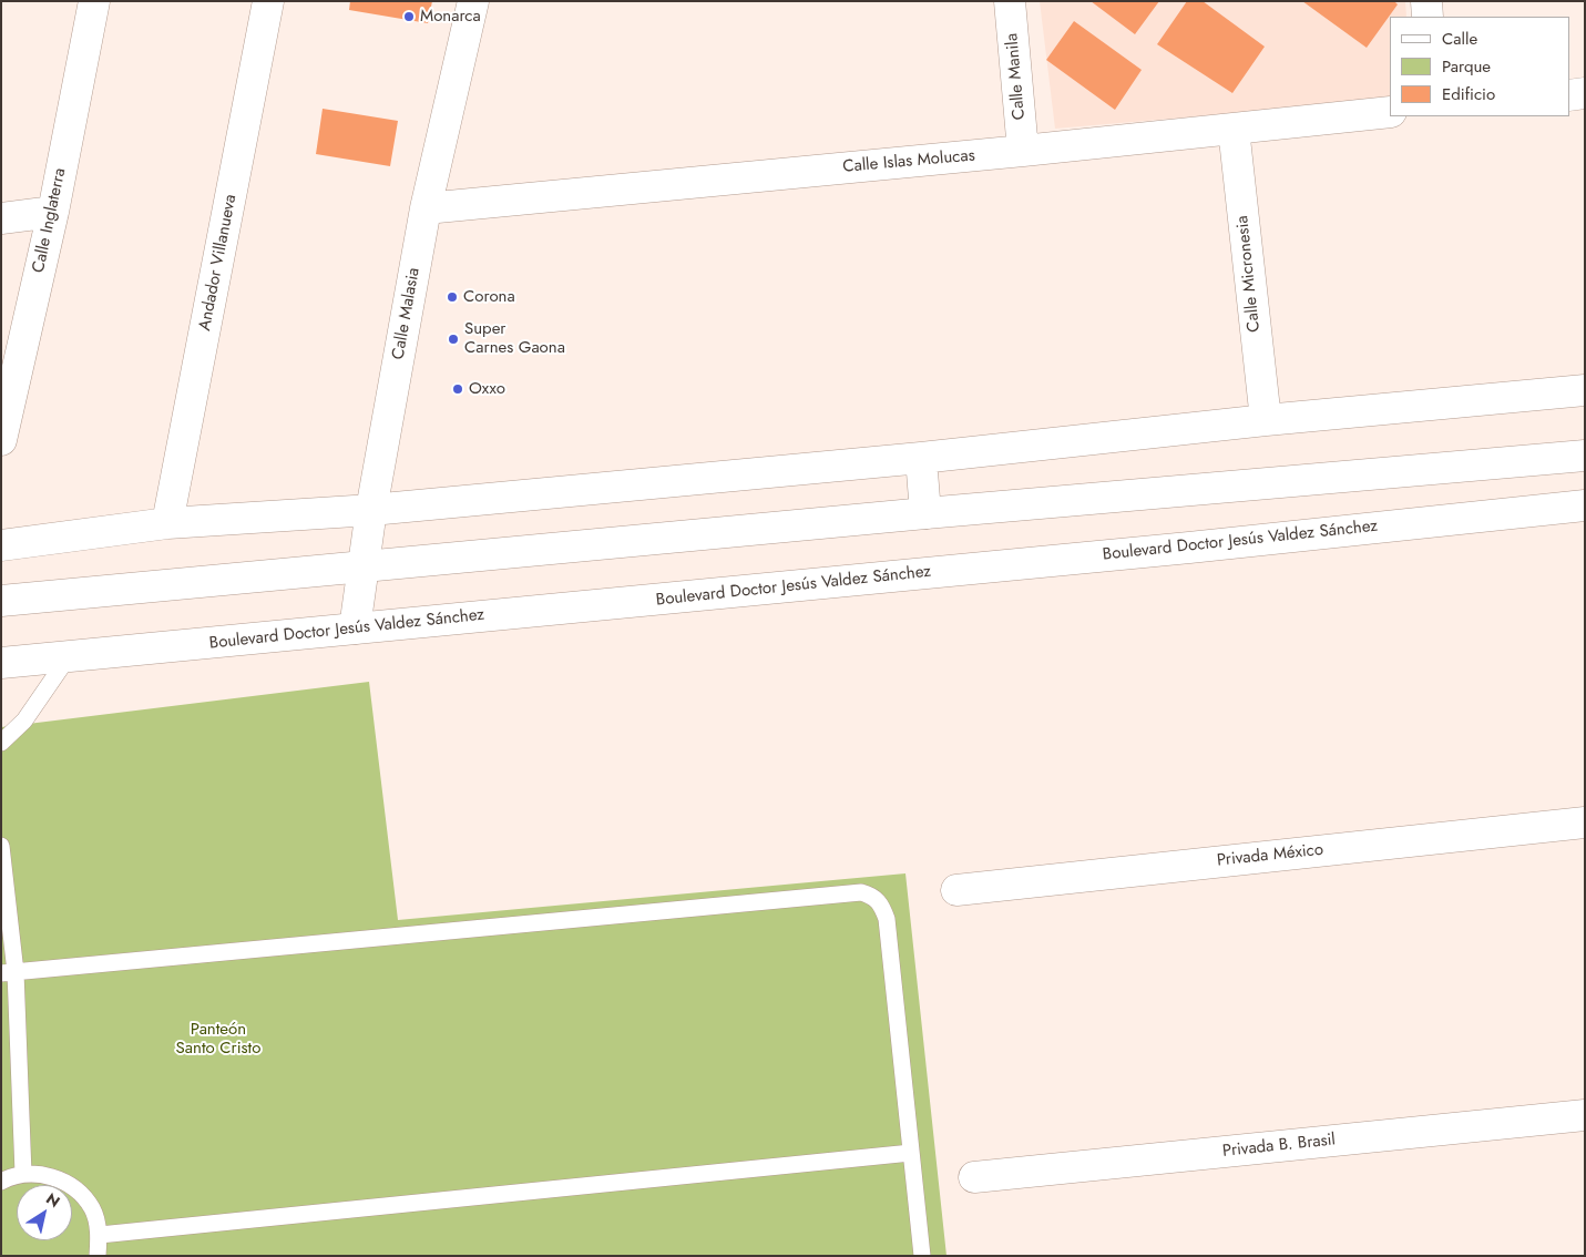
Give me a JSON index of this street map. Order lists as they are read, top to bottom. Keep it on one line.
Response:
{"streets":{"street":["Calle Manila","Calle Islas Molucas","Calle Inglaterra","Andador Villanueva","Calle Micronesia","Calle Malasia","Boulevard Doctor Jesús Valdez Sánchez","Privada México","Privada B. Brasil"]},"crossings":[["Calle Manila","Calle Islas Molucas"],["Calle Islas Molucas","Calle Micronesia"],["Calle Islas Molucas","Calle Malasia"],["Calle Malasia","Boulevard Doctor Jesús Valdez Sánchez"]],"parks":["Panteón Santo Cristo"],"places":["Monarca","Corona","Super Carnes Gaona","Oxxo"],"legend":["Calle","Parque","Edificio"],"north":"top right"}
